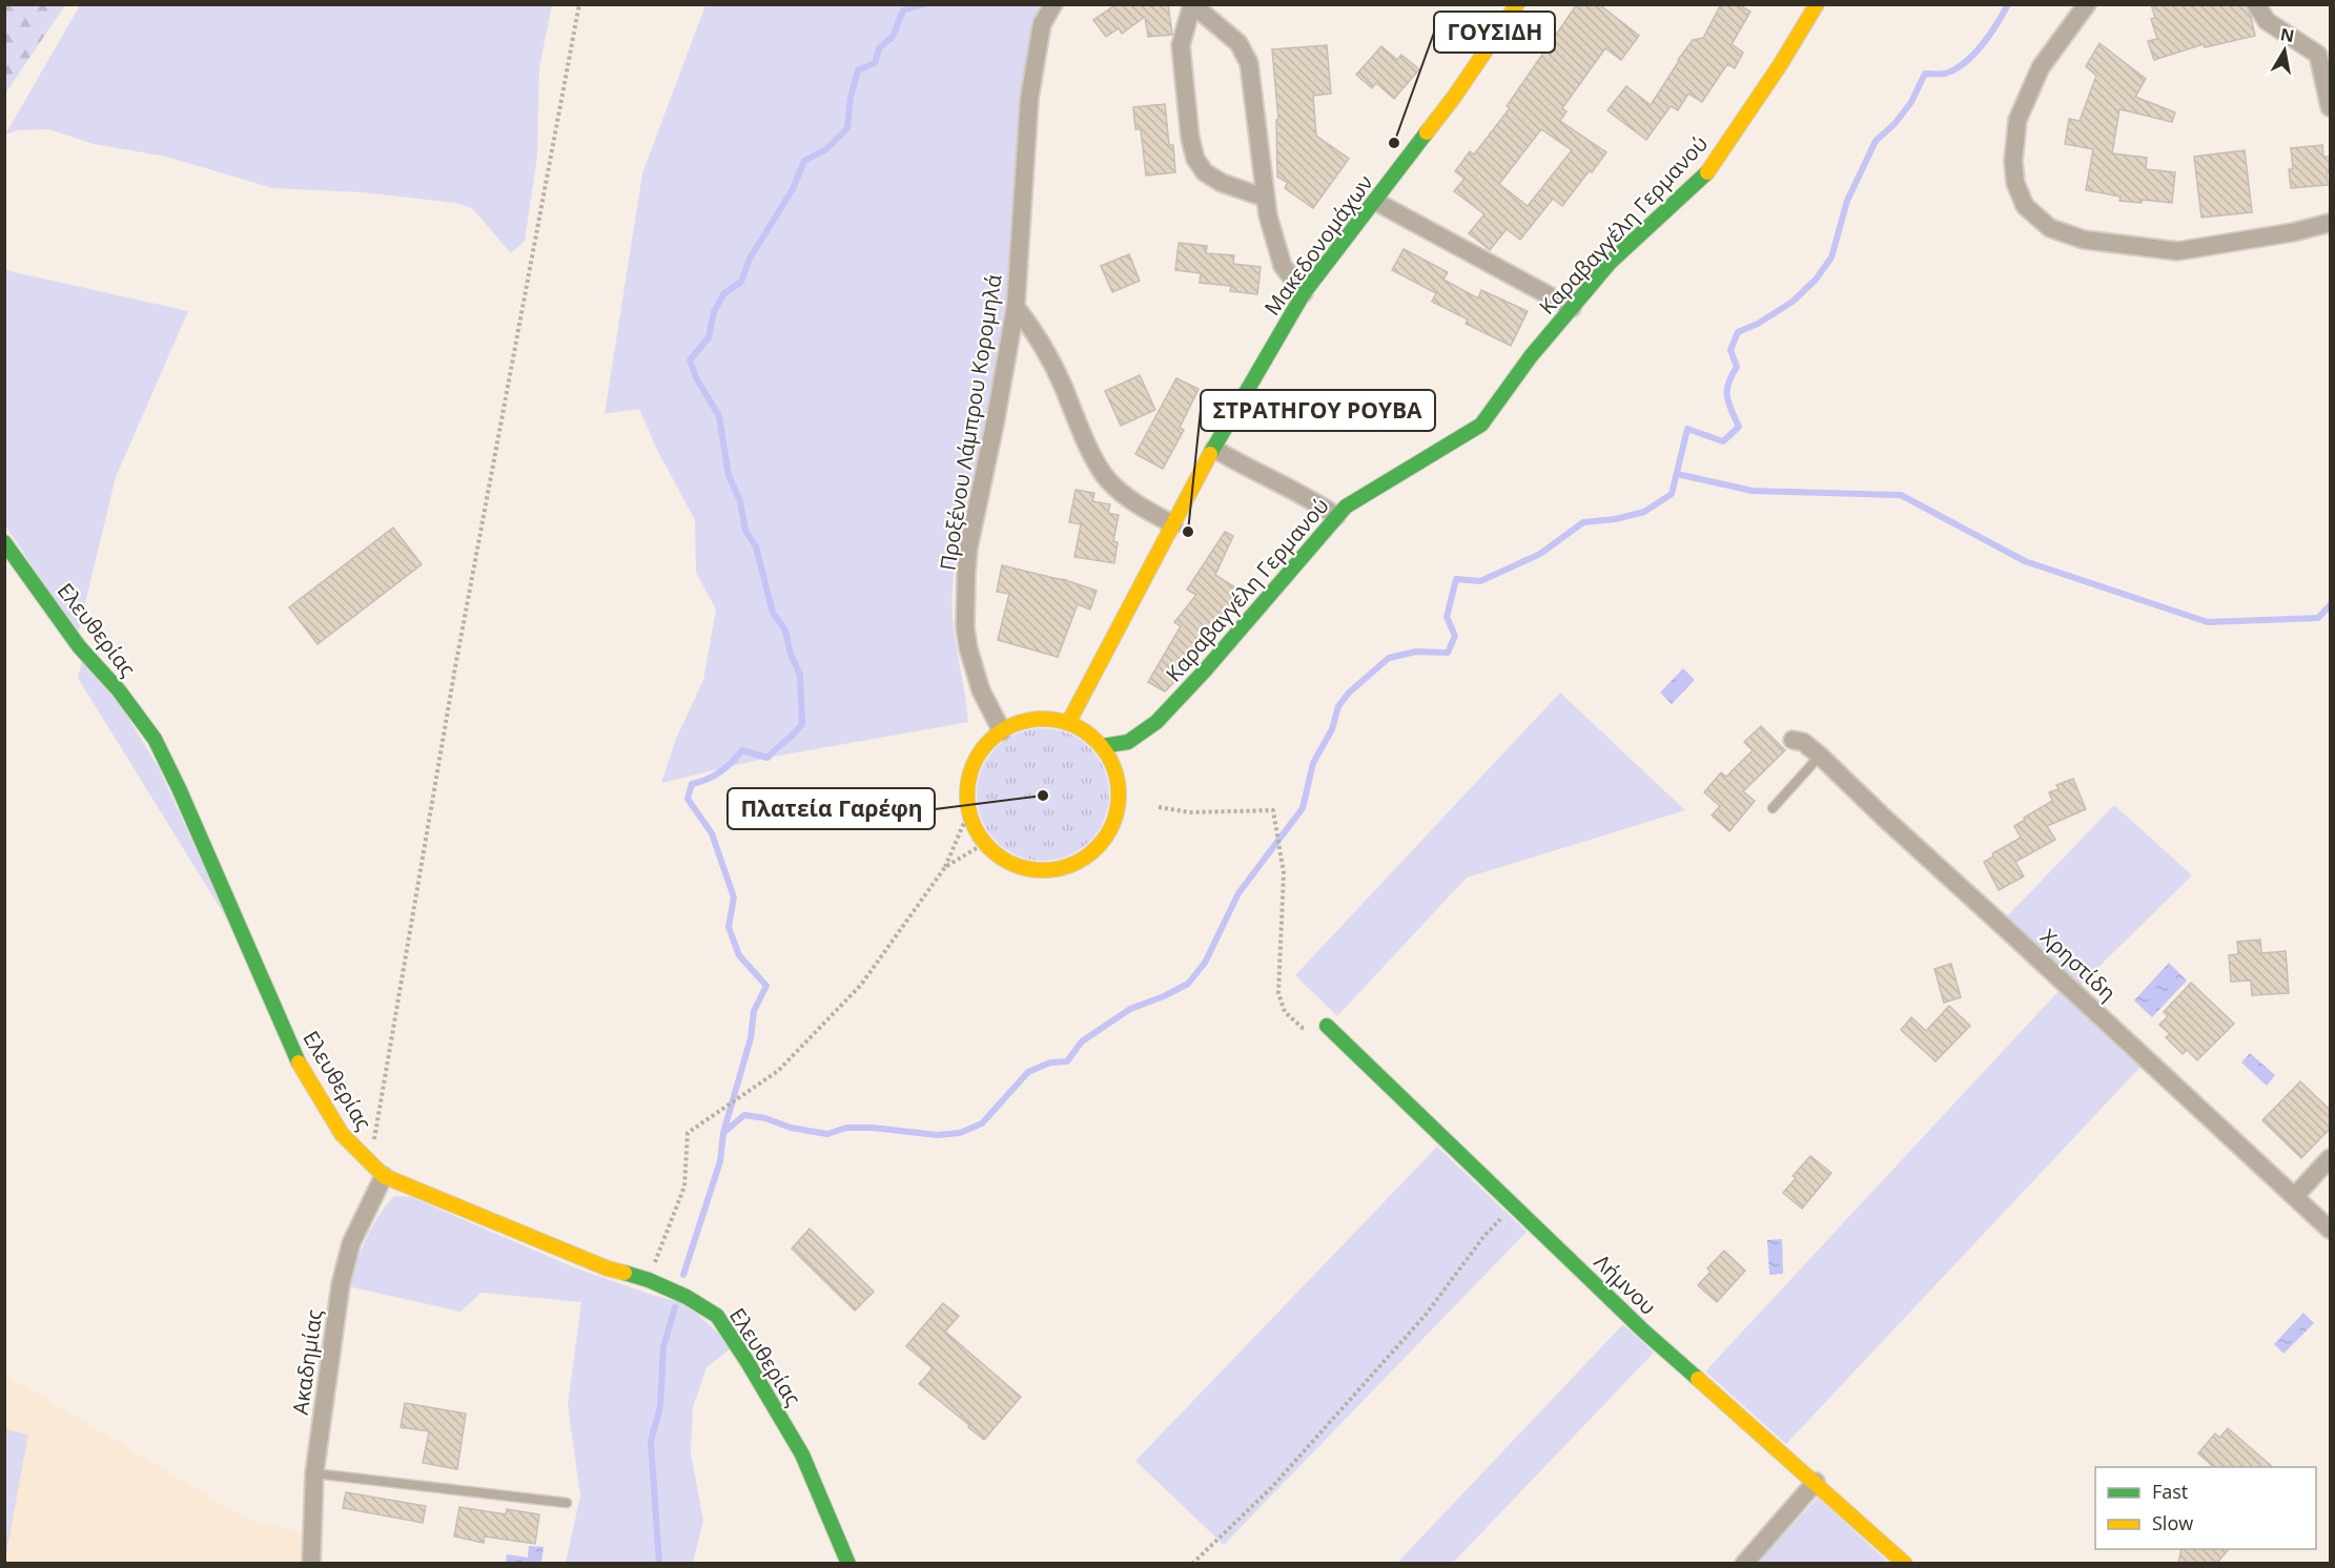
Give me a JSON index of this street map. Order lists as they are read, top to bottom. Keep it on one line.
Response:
{"streets":{"street":["Καραβαγγέλη Γερμανού","Μακεδονομάχων","Προξένου Λάμπρου Κορομηλά","Ελευθερίας","Χρηστίδη","Λήμνου","Ακαδημίας"]},"crossings":[["Καραβαγγέλη Γερμανού","Μακεδονομάχων"],["Καραβαγγέλη Γερμανού","Προξένου Λάμπρου Κορομηλά"],["Μακεδονομάχων","Προξένου Λάμπρου Κορομηλά"],["Ελευθερίας","Ακαδημίας"]],"places":["ΓΟΥΣΙΔΗ","ΣΤΡΑΤΗΓΟΥ ΡΟΥΒΑ","Πλατεία Γαρέφη"],"legend":["Fast","Slow"],"north":"top"}
